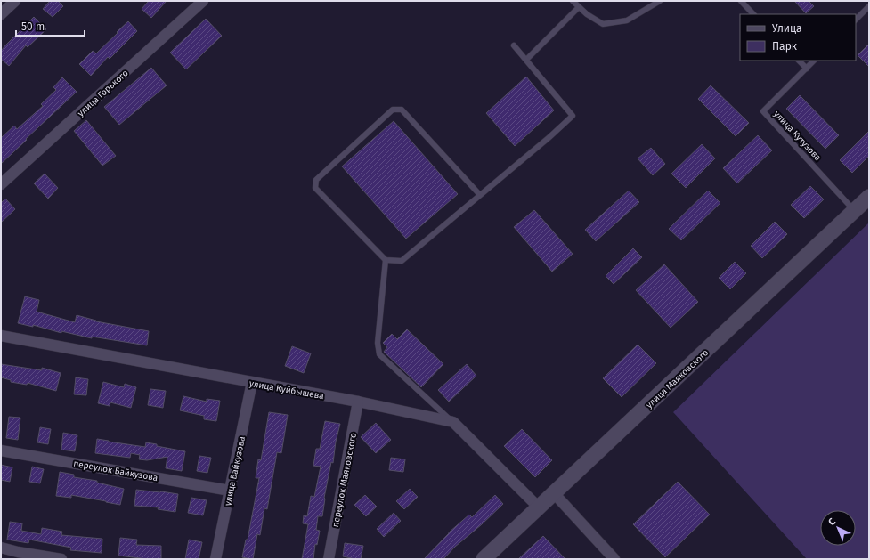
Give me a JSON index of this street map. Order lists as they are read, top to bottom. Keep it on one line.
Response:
{"streets":{"main road":["улица Маяковского"],"street":["улица Горького","улица Куйбышева","переулок Байкузова","улица Байкузова","переулок Маяковского"],"lane":["улица Кутузова"]},"crossings":[["улица Кутузова","улица Маяковского"],["улица Куйбышева","улица Байкузова"],["улица Куйбышева","переулок Маяковского"],["переулок Байкузова","улица Байкузова"]],"legend":["Улица","Парк"],"scale_bar":"50 m","north":"top left"}
